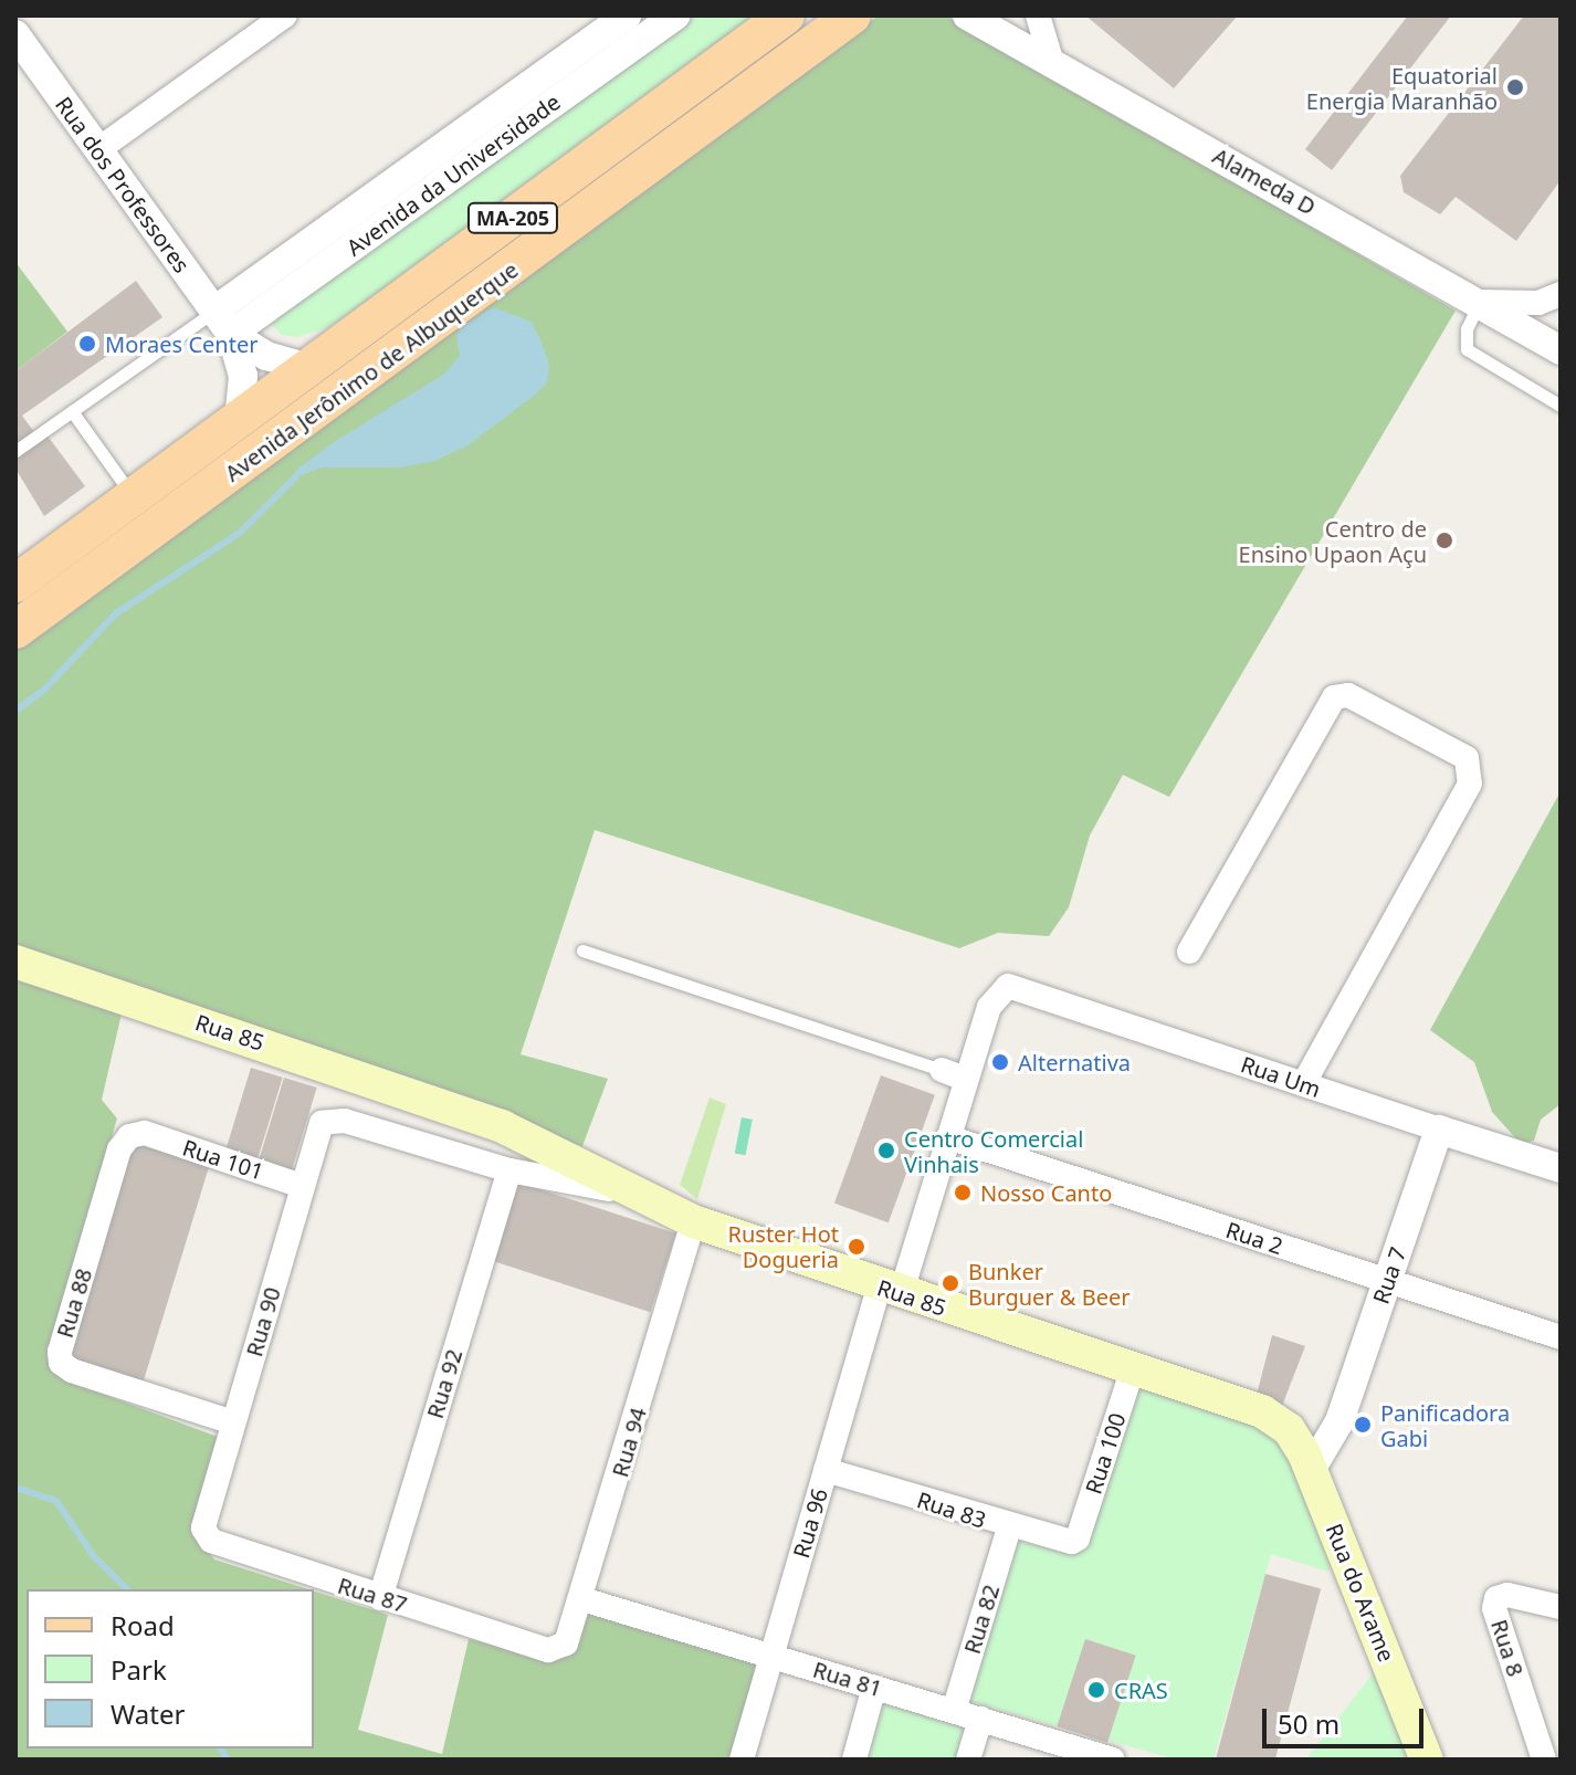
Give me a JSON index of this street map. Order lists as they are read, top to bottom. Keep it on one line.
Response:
{"streets":{"main road":["MA-205","Avenida Jerônimo de Albuquerque","Rua 85","Rua do Arame"],"street":["Avenida da Universidade","Alameda D","Rua dos Professores","Rua Um","Rua 101","Rua 2","Rua 7","Rua 88","Rua 90","Rua 92","Rua 94","Rua 100","Rua 83","Rua 96","Rua 87","Rua 82","Rua 8","Rua 81"]},"crossings":[["Avenida da Universidade","Rua dos Professores"],["Rua dos Professores","Avenida Jerônimo de Albuquerque"],["Rua 85","Rua 90"],["Rua 85","Rua 92"],["Rua 85","Rua 94"],["Rua 85","Rua 100"],["Rua 85","Rua 96"],["Rua 85","Rua do Arame"],["Rua Um","Rua 7"],["Rua Um","Rua 96"],["Rua 101","Rua 88"],["Rua 101","Rua 90"],["Rua 2","Rua 7"],["Rua 2","Rua 96"],["Rua 7","Rua do Arame"],["Rua 88","Rua 90"],["Rua 90","Rua 87"],["Rua 92","Rua 87"],["Rua 94","Rua 87"],["Rua 94","Rua 81"],["Rua 100","Rua 83"],["Rua 83","Rua 96"],["Rua 83","Rua 82"],["Rua 96","Rua 81"],["Rua 82","Rua 81"]],"places":["Equatorial Energia Maranhão","Moraes Center","Centro de Ensino Upaon Açu","Alternativa","Centro Comercial Vinhais","Nosso Canto","Ruster Hot Dogueria","Bunker Burguer & Beer","Panificadora Gabi","CRAS"],"legend":["Road","Park","Water"],"scale_bar":"50 m"}
